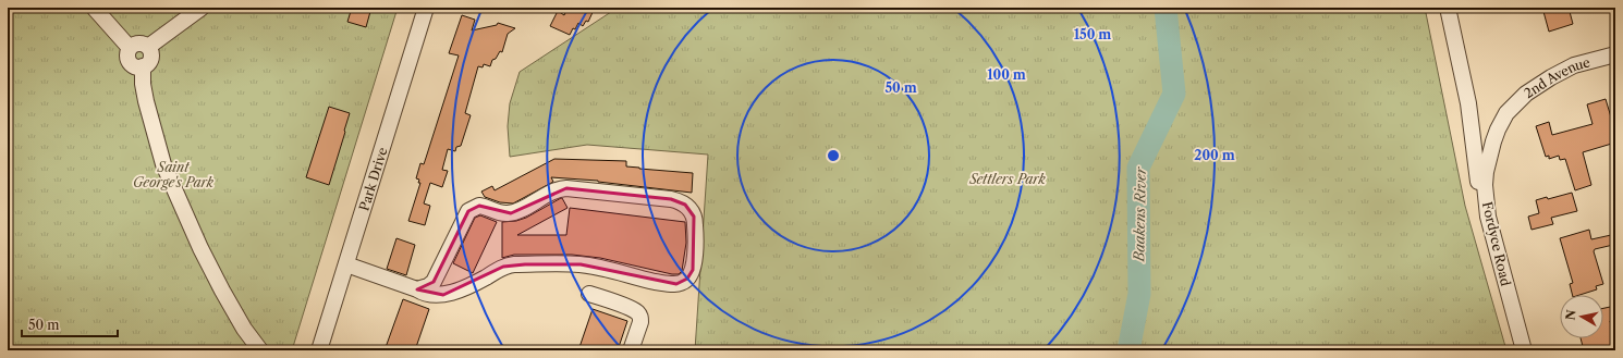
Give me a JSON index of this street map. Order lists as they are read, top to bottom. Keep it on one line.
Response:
{"streets":{"street":["2nd Avenue","Park Drive","Fordyce Road"]},"crossings":[["2nd Avenue","Fordyce Road"]],"water":["Baakens River"],"parks":["Saint George's Park","Settlers Park"],"scale_bar":"50 m","north":"left","rings":["150 m","100 m","50 m","200 m"]}
